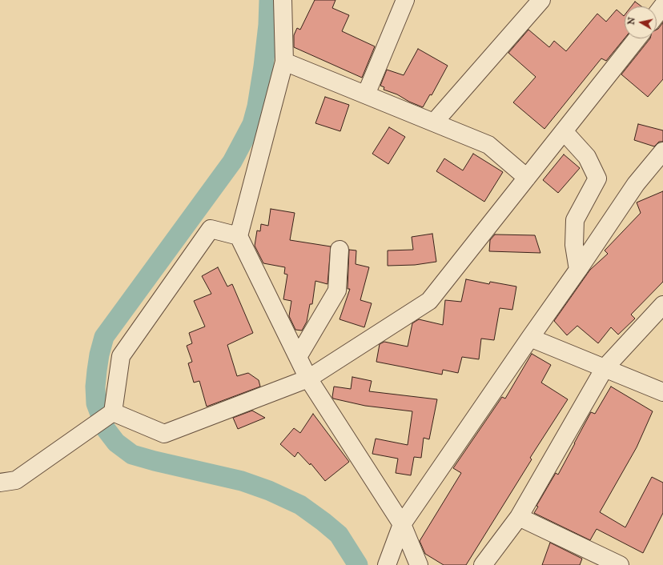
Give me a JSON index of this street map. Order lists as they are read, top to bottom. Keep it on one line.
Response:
{"north":"left"}
